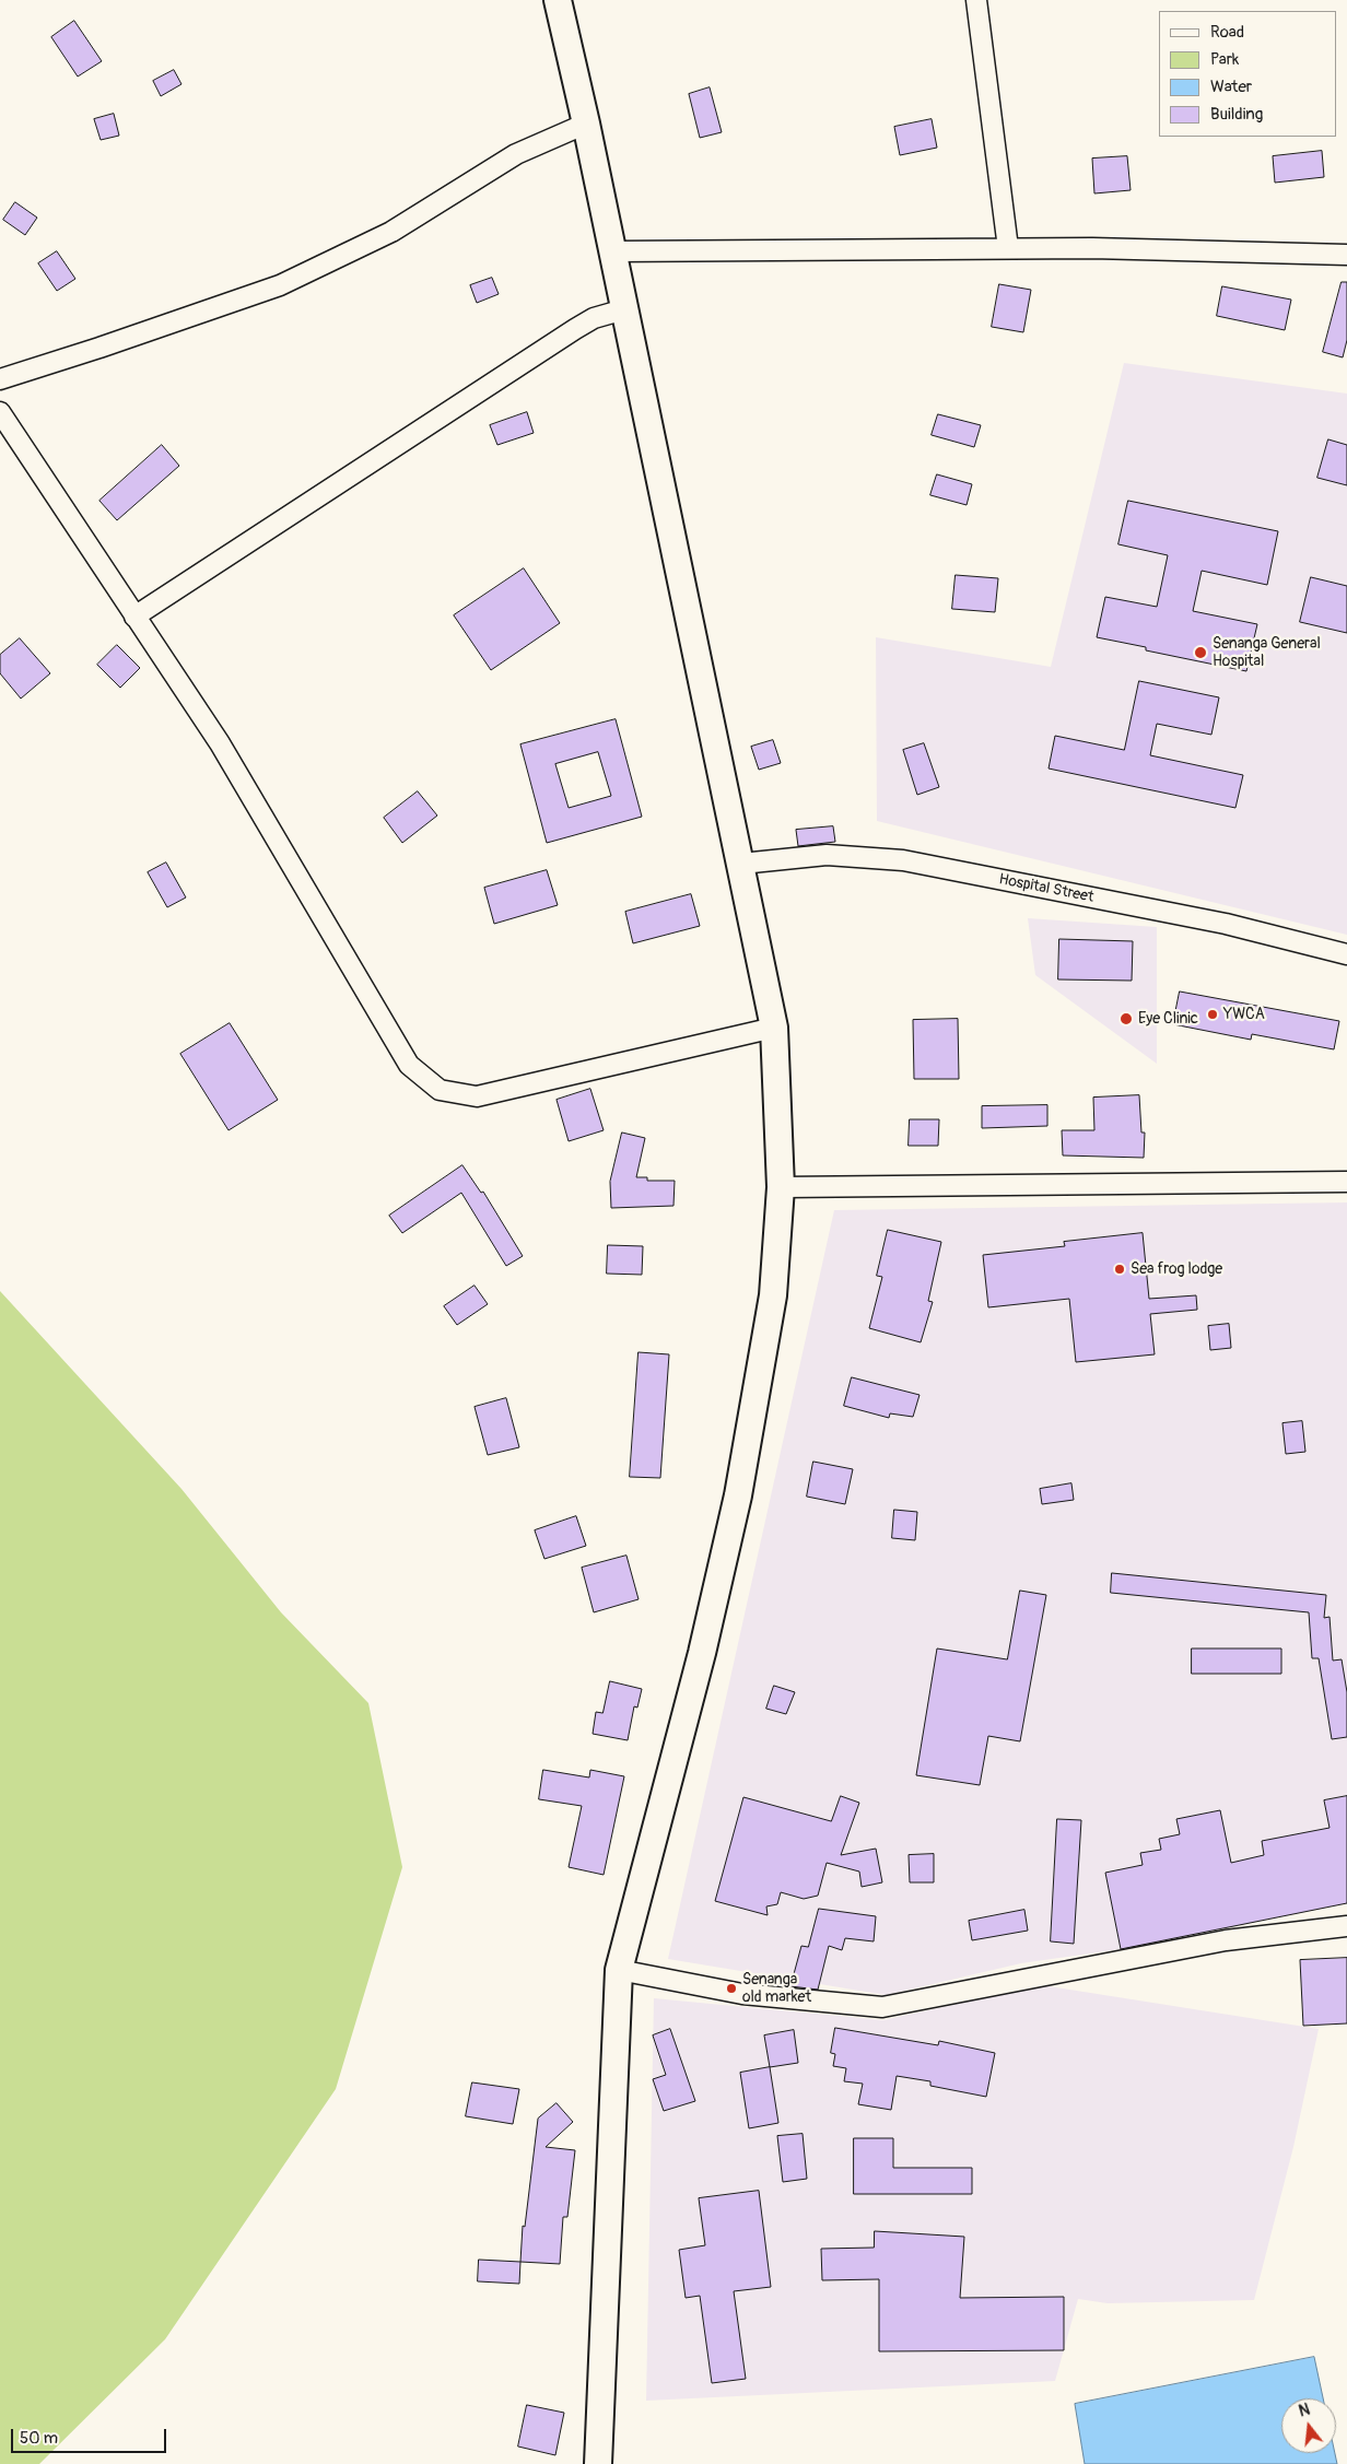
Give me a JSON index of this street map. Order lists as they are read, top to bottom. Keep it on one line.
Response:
{"streets":{"street":["Hospital Street"]},"places":["Senanga General Hospital","YWCA","Eye Clinic","Sea frog lodge","Senanga old market"],"legend":["Road","Park","Water","Building"],"scale_bar":"50 m","north":"top"}
